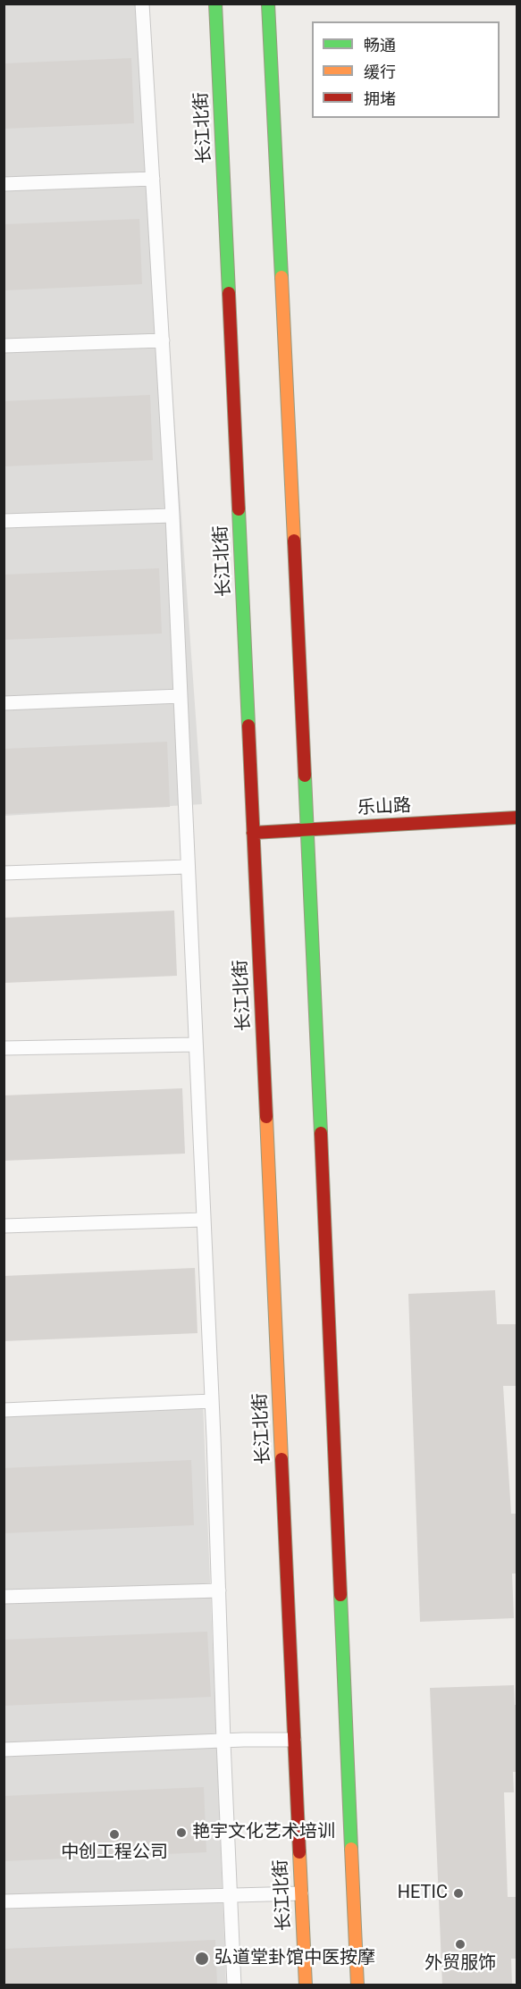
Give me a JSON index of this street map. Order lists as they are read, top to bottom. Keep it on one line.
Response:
{"streets":{"main road":["长江北街","乐山路"]},"crossings":[["长江北街","乐山路"]],"places":["艳宇文化艺术培训","中创工程公司","HETIC","外贸服饰","弘道堂卦馆中医按摩"],"legend":["畅通","缓行","拥堵"]}
